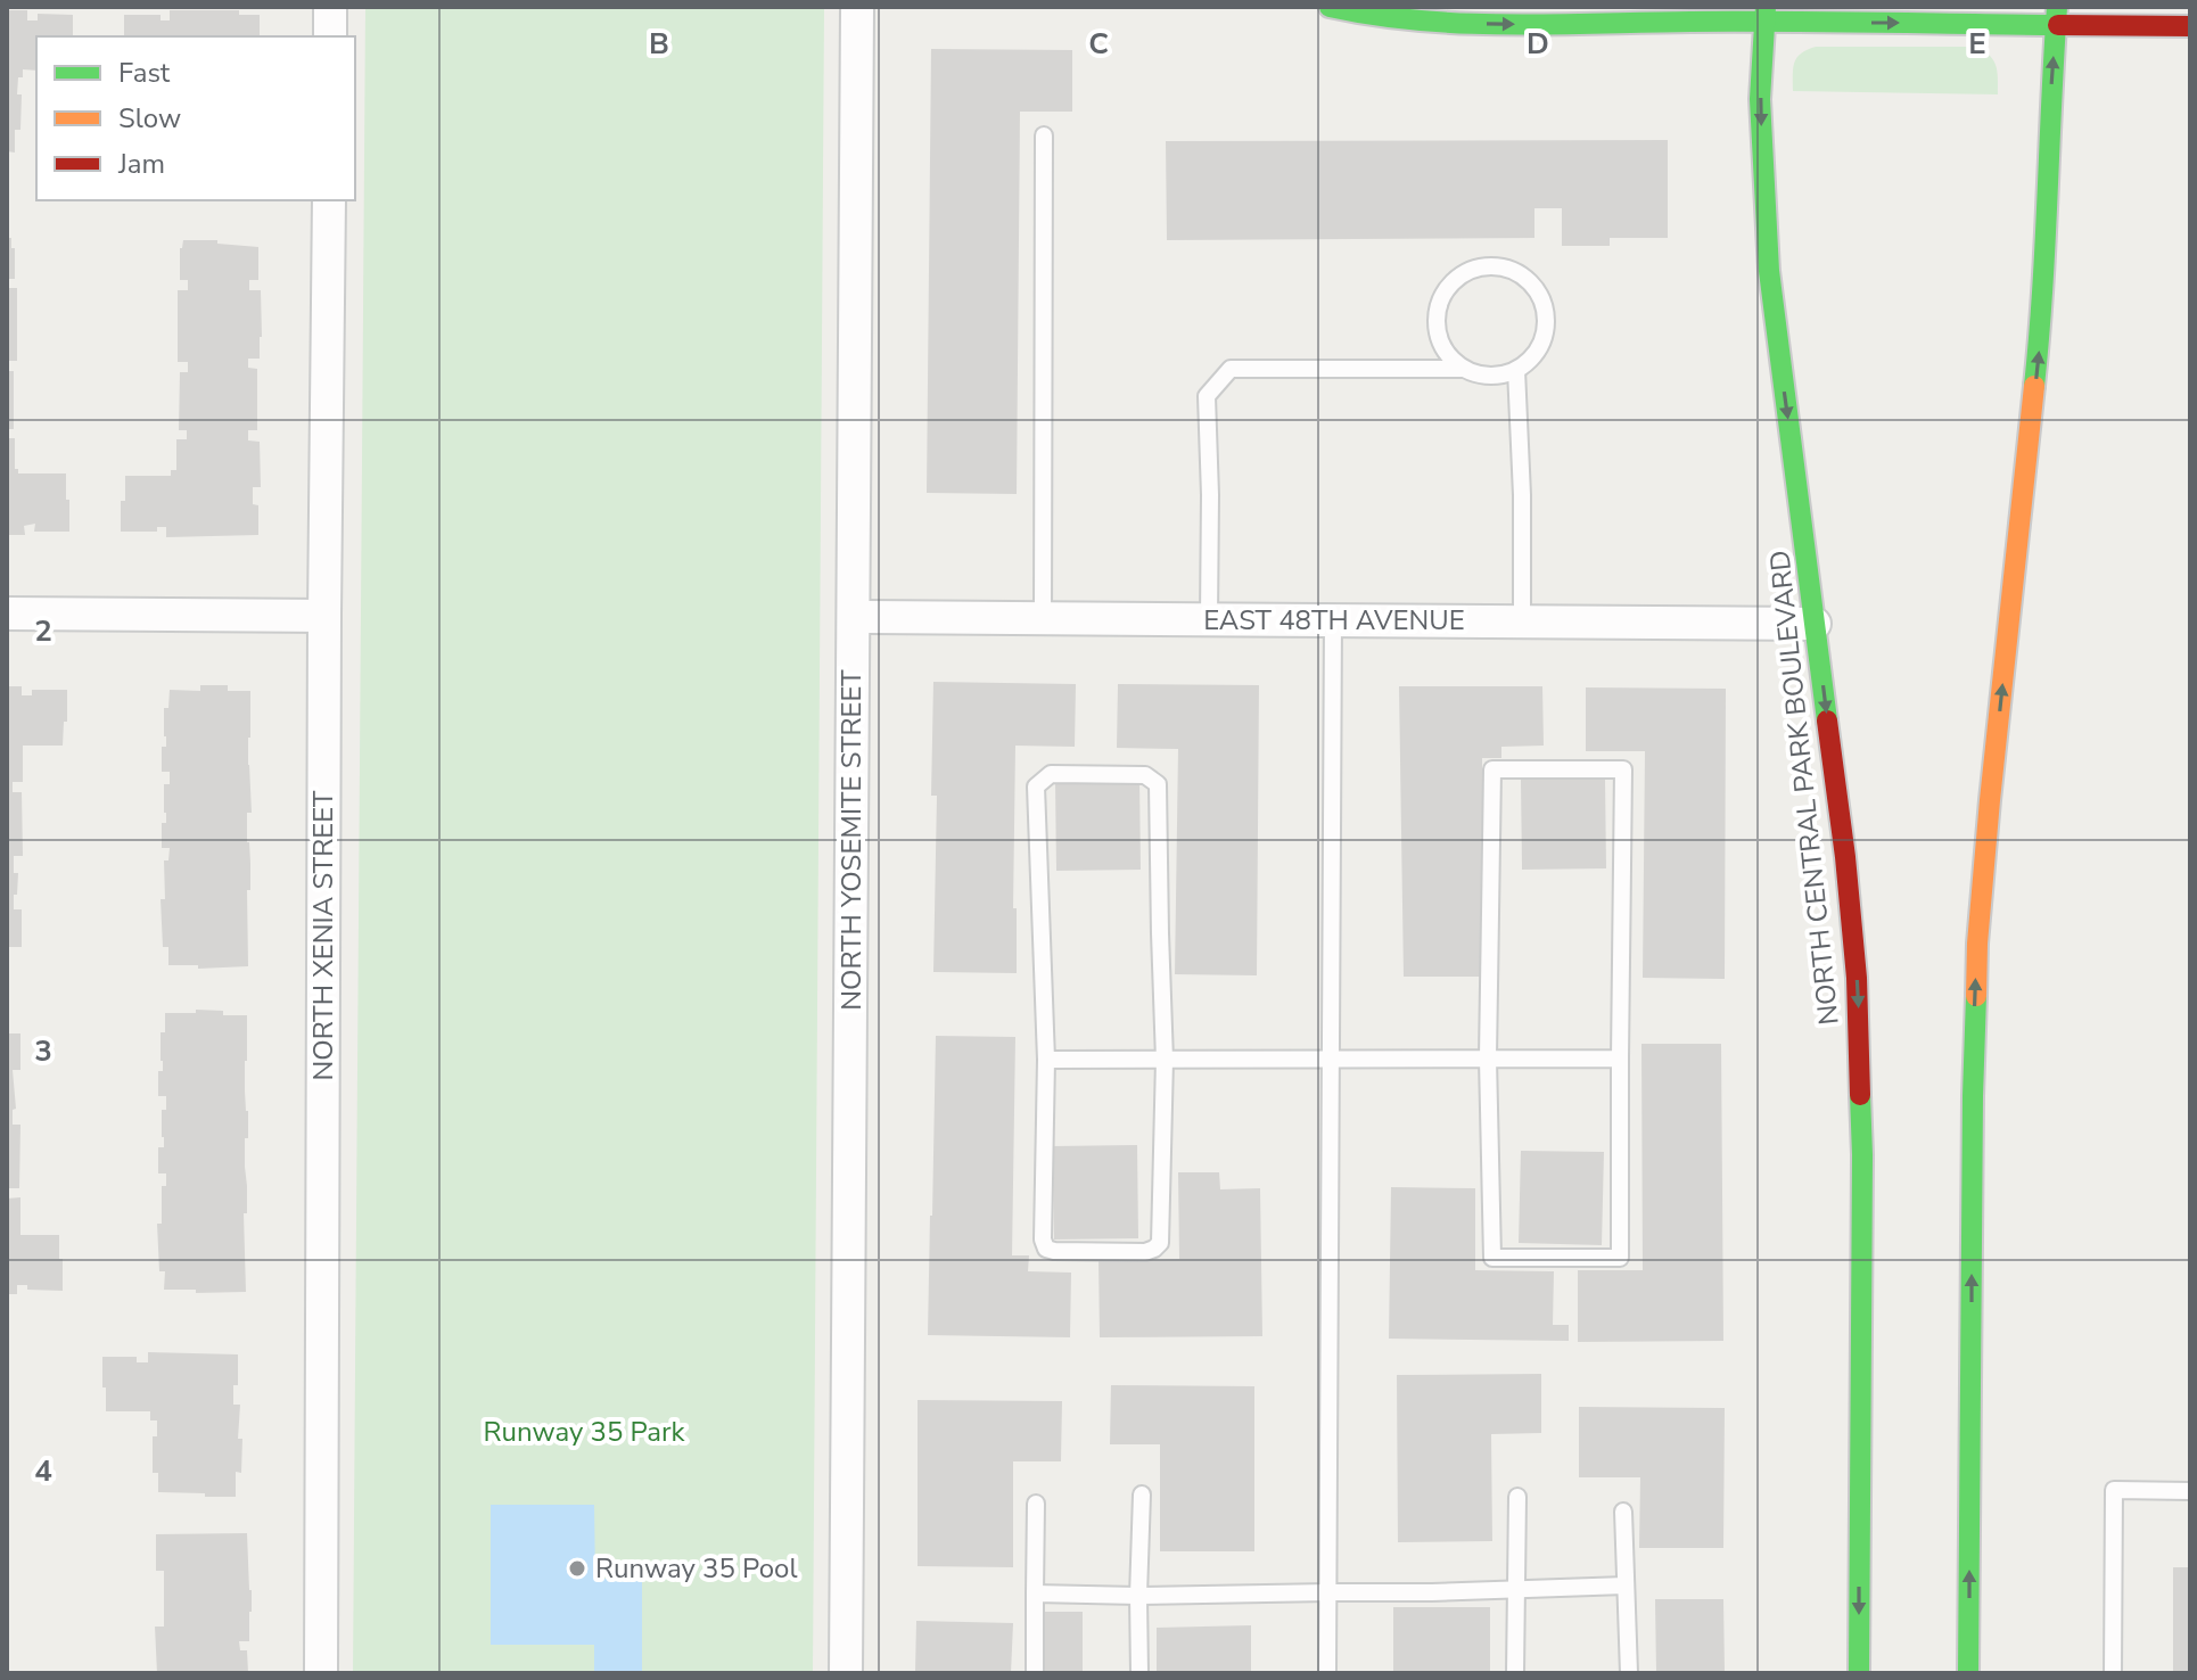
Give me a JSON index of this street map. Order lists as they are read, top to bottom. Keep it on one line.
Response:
{"streets":{"main road":["NORTH CENTRAL PARK BOULEVARD"],"street":["EAST 48TH AVENUE","NORTH YOSEMITE STREET","NORTH XENIA STREET"]},"crossings":[["EAST 48TH AVENUE","NORTH CENTRAL PARK BOULEVARD"],["EAST 48TH AVENUE","NORTH YOSEMITE STREET"]],"parks":["Runway 35 Park"],"places":["Runway 35 Pool"],"legend":["Fast","Slow","Jam"],"grid":{"columns":["B","C","D","E"],"rows":["2","3","4"]}}
